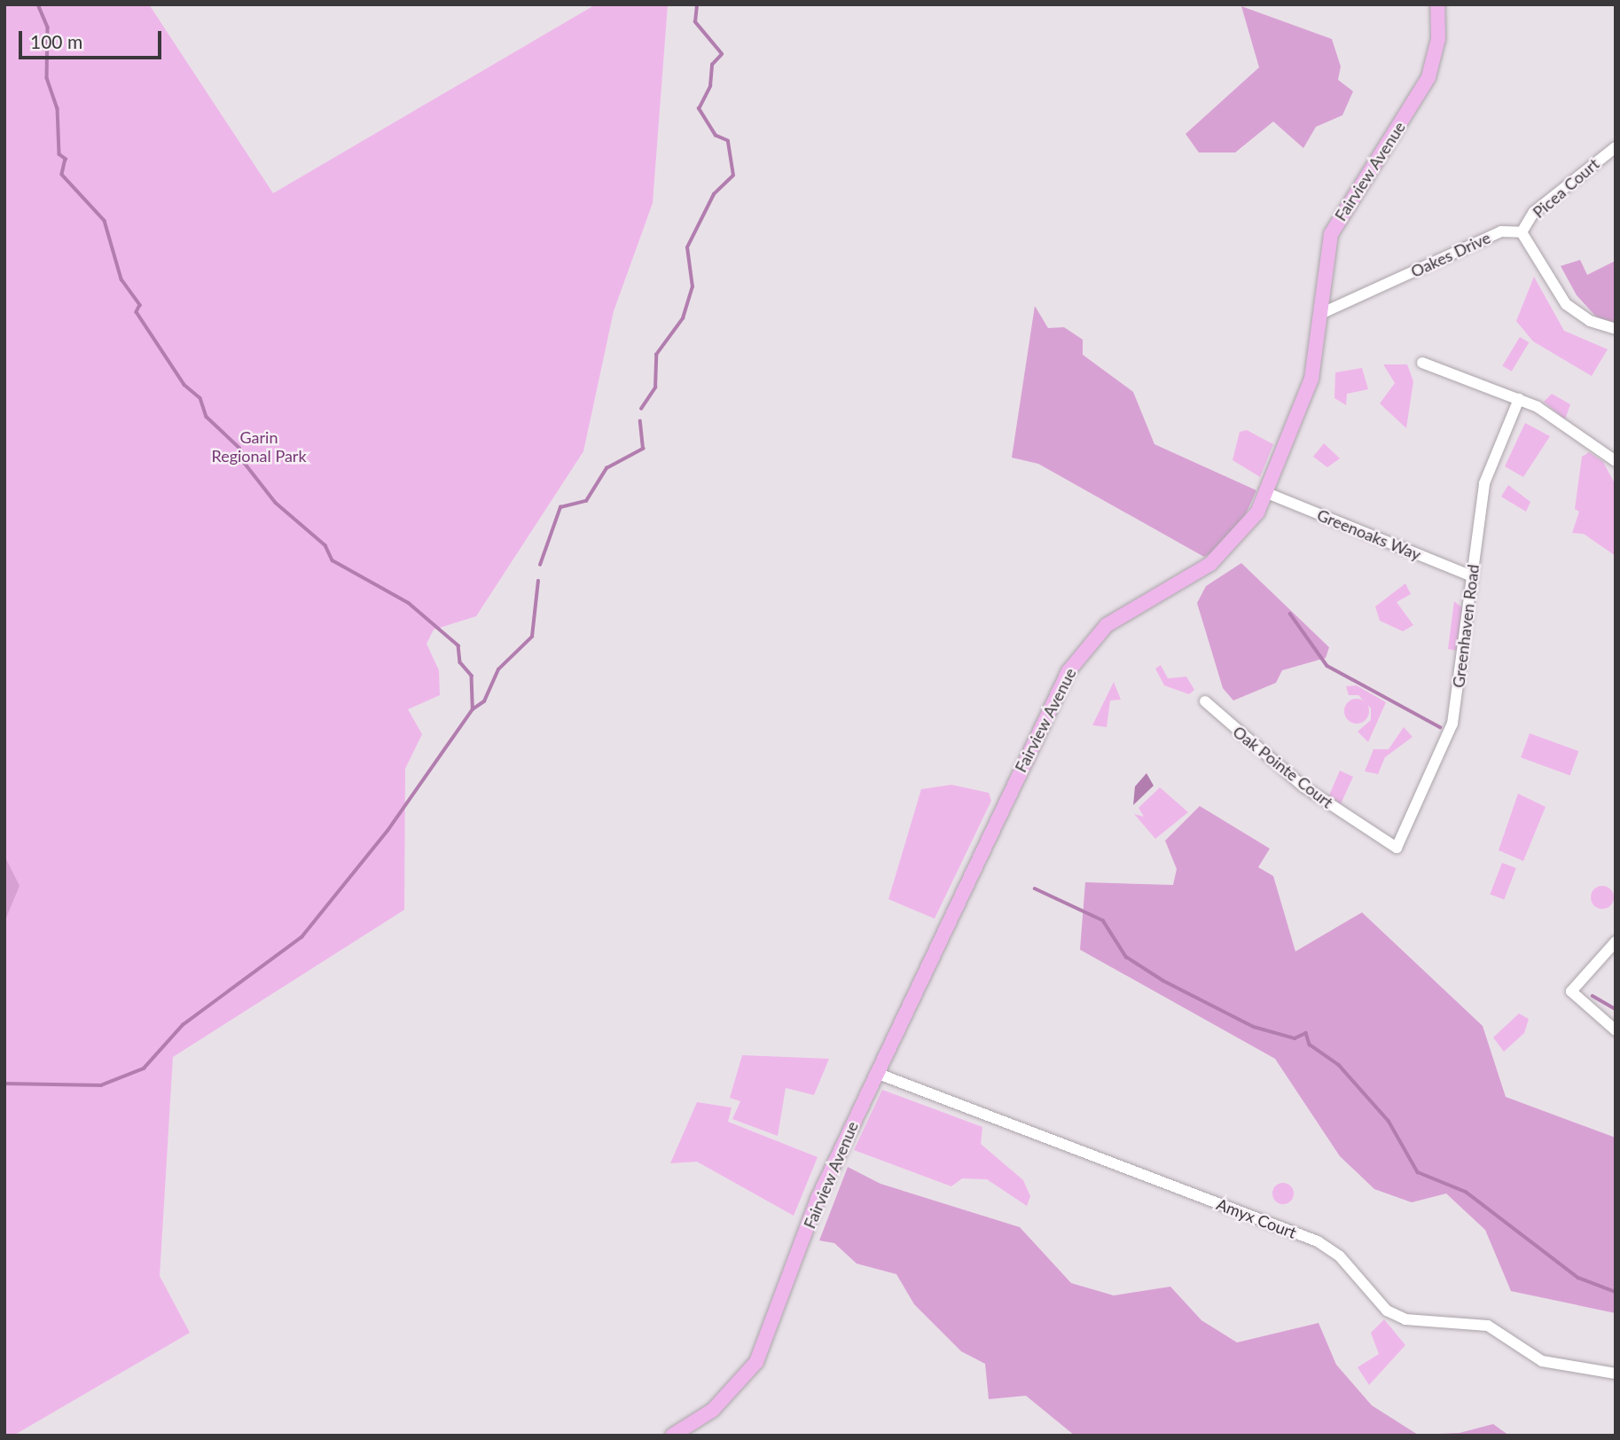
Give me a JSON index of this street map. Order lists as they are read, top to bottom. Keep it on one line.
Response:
{"streets":{"main road":["Fairview Avenue"],"street":["Picea Court","Oakes Drive","Greenoaks Way","Greenhaven Road","Oak Pointe Court","Amyx Court"]},"crossings":[["Fairview Avenue","Oakes Drive"],["Fairview Avenue","Greenoaks Way"],["Fairview Avenue","Amyx Court"],["Picea Court","Oakes Drive"],["Greenoaks Way","Greenhaven Road"],["Greenhaven Road","Oak Pointe Court"]],"parks":["Garin Regional Park"],"scale_bar":"100 m"}
